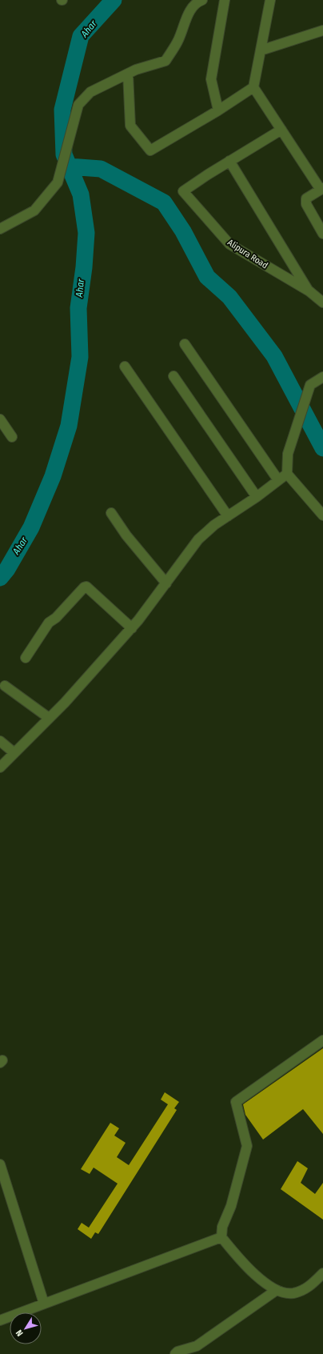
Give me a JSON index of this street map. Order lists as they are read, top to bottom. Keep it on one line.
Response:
{"streets":{"street":["Alipura Road"]},"water":["Ahar"],"north":"bottom left"}
